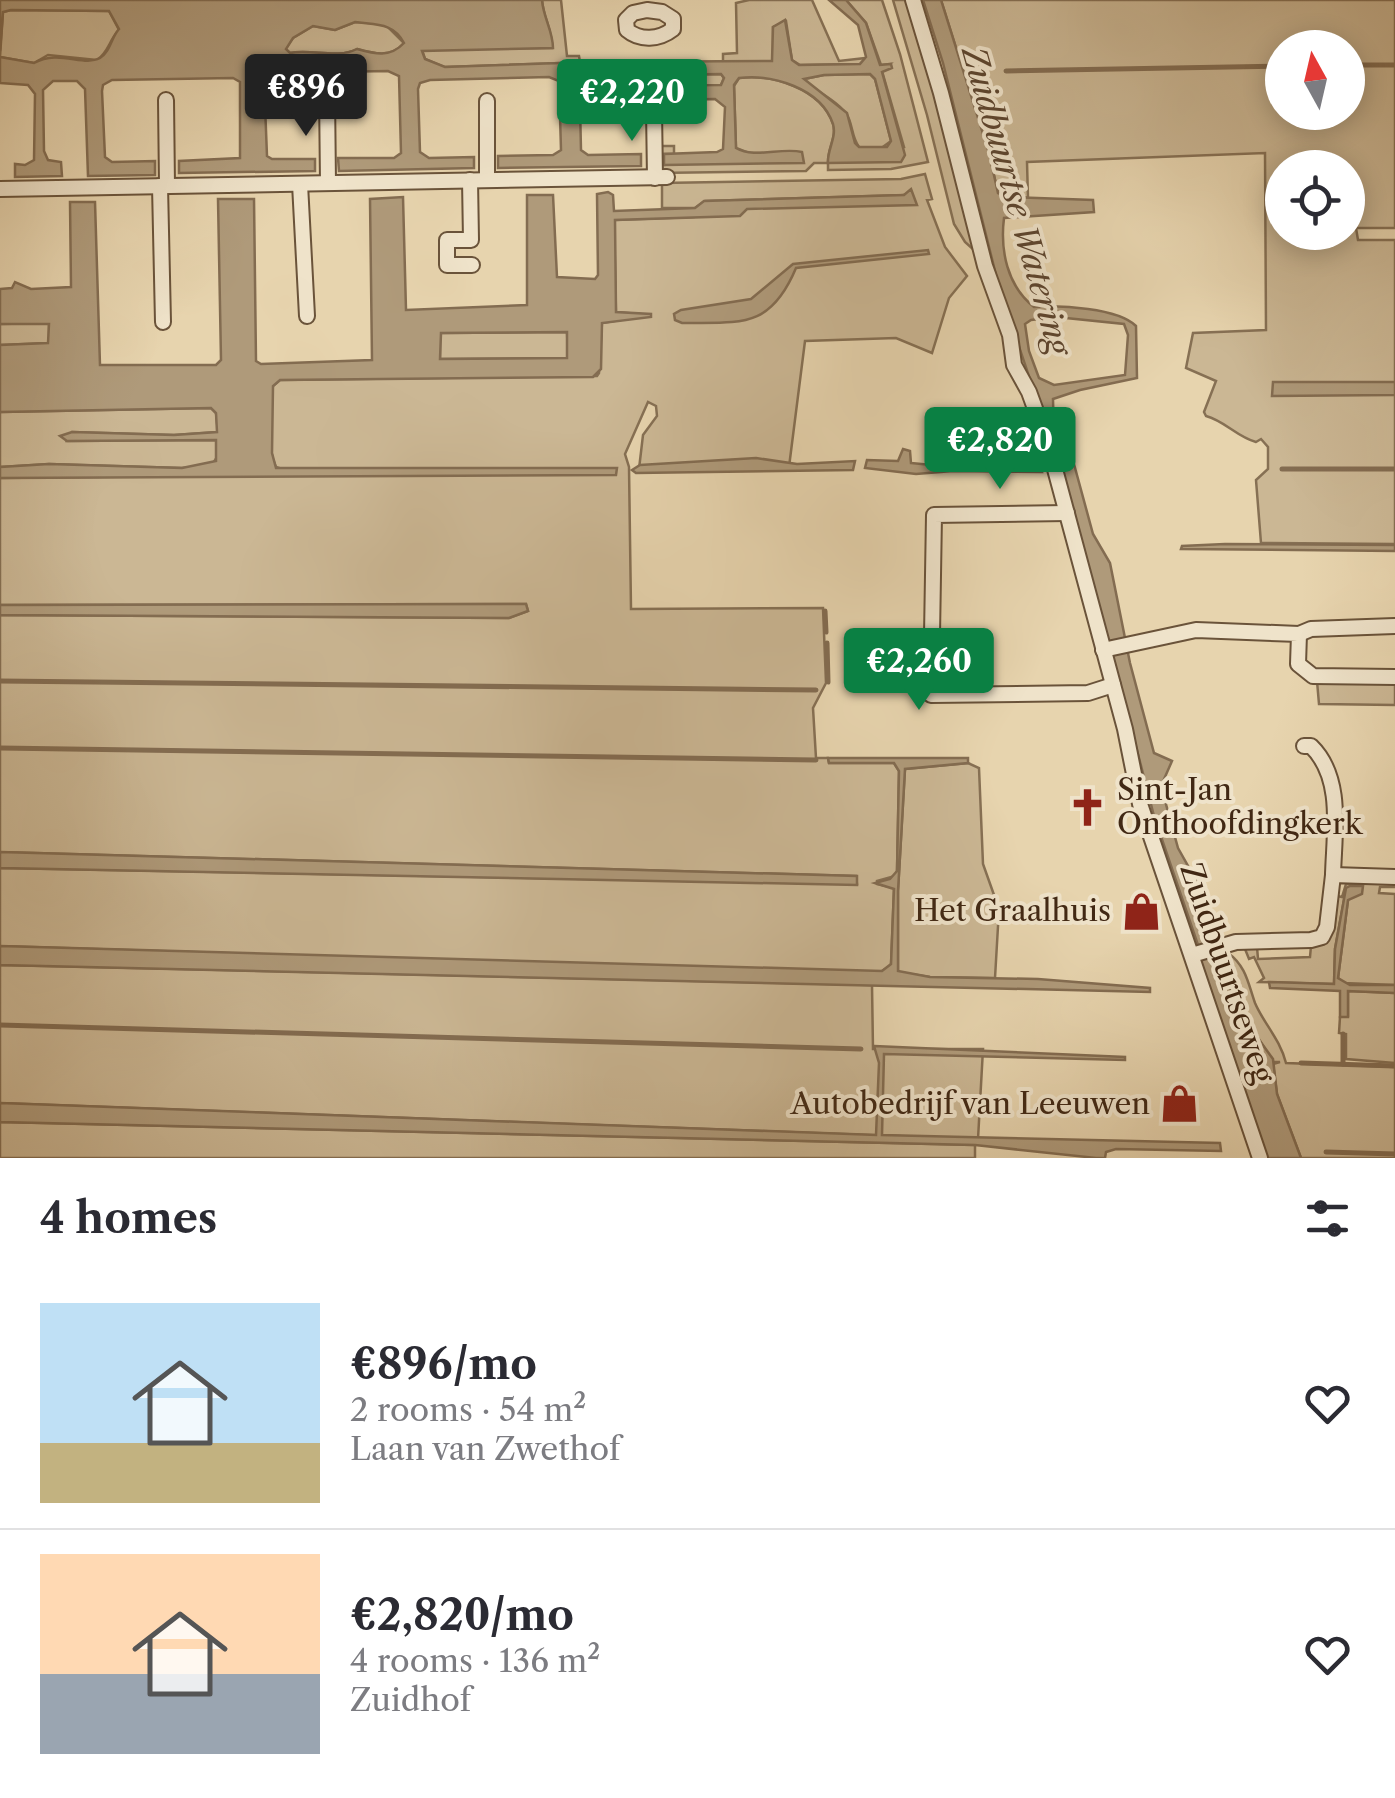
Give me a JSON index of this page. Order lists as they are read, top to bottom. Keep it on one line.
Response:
{"streets":{"street":["Zuidbuurtseweg"]},"water":["Zuidbuurtse Watering"],"places":{"church":["Sint-Jan Onthoofdingkerk"],"shop":["Het Graalhuis","Autobedrijf van Leeuwen"]},"north":"top","page":{"price":["€896","€2,220","€2,820","€2,260"],"heading":"4 homes","list":[{"name":"€896/mo","note":"2 rooms · 54 m² · Laan van Zwethof"},{"name":"€2,820/mo","note":"4 rooms · 136 m² · Zuidhof"}]}}
